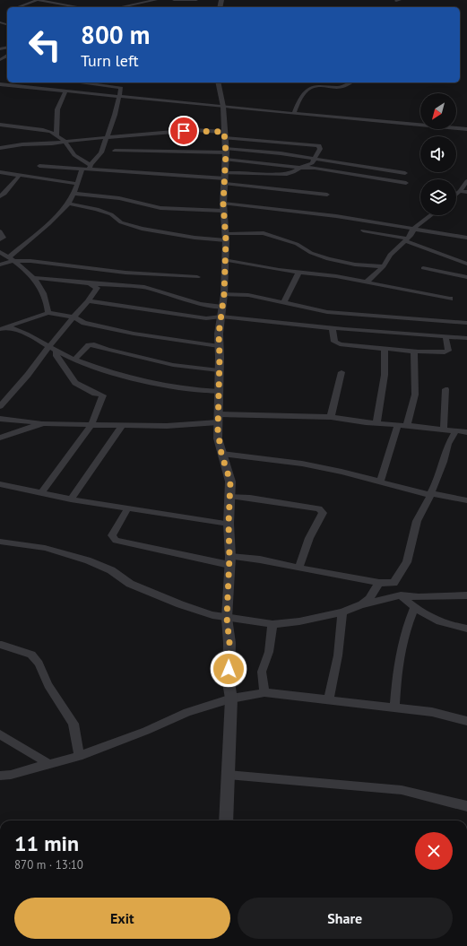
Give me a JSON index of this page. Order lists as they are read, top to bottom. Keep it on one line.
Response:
{"north":"bottom left","page":{"turn":["800 m","Turn left"],"heading":["11 min","870 m · 13:10"],"buttons":["Exit","Share"]}}
